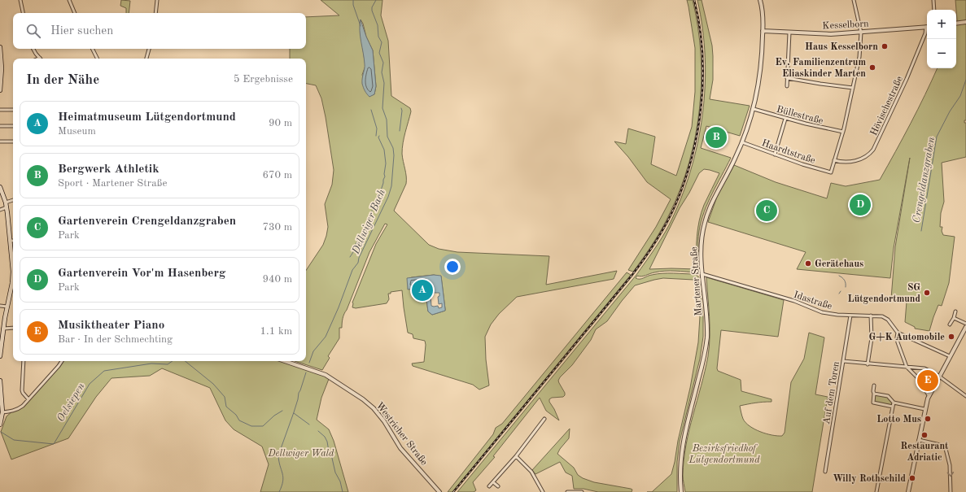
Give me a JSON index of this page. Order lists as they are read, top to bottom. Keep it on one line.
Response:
{"streets":{"street":["Kesselborn","Hövischestraße","Büllestraße","Haardtstraße","Martener Straße","Idastraße","Auf dem Toren","Westricher Straße"]},"crossings":[["Kesselborn","Martener Straße"],["Hövischestraße","Haardtstraße"],["Büllestraße","Martener Straße"],["Haardtstraße","Martener Straße"],["Martener Straße","Idastraße"],["Idastraße","Auf dem Toren"]],"water":["Crengeldanzgraben","Dellwiger Bach","Oelsiepen"],"parks":["Bezirksfriedhof Lütgendortmund","Dellwiger Wald"],"places":["Haus Kesselborn","Ev. Familienzentrum Eliaskinder Marten","Gerätehaus","SG Lütgendortmund","G+K Automobile","Lotto Mus","Restaurant Adriatic","Willy Rothschild"],"page":{"map_buttons":["+","−"],"search":"Hier suchen","heading":["In der Nähe","5 Ergebnisse"],"list":[{"mark":"A","name":"Heimatmuseum Lütgendortmund","note":"Museum","value":"90 m"},{"mark":"B","name":"Bergwerk Athletik","note":"Sport · Martener Straße","value":"670 m"},{"mark":"C","name":"Gartenverein Crengeldanzgraben","note":"Park","value":"730 m"},{"mark":"D","name":"Gartenverein Vor'm Hasenberg","note":"Park","value":"940 m"},{"mark":"E","name":"Musiktheater Piano","note":"Bar · In der Schmechting","value":"1.1 km"}],"pins":["B","D","C","A","E"]}}
